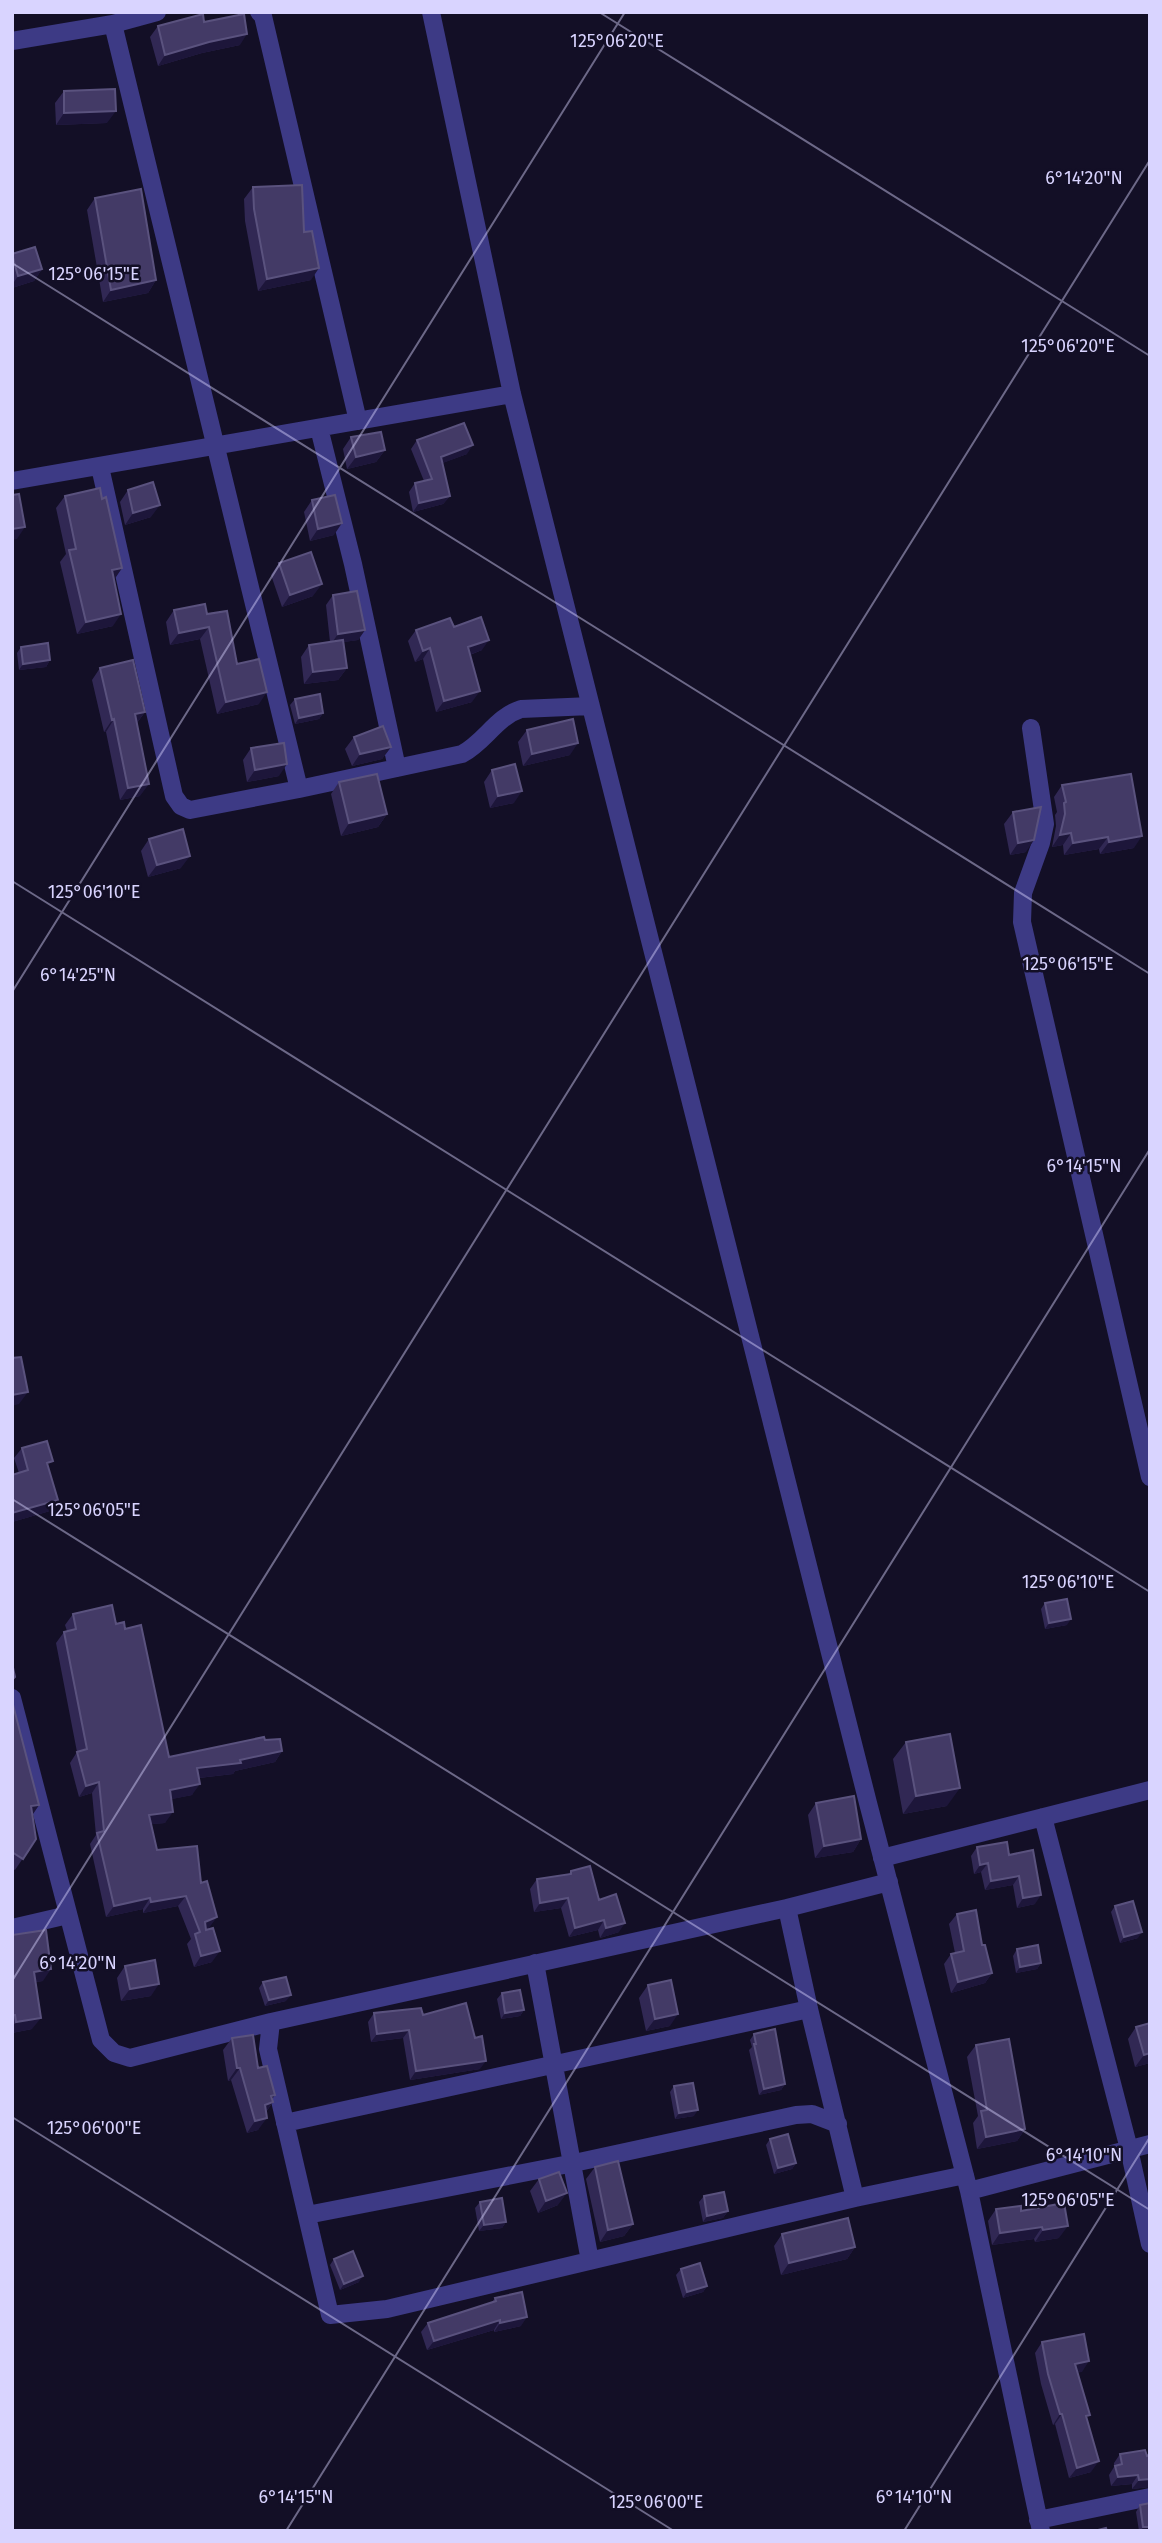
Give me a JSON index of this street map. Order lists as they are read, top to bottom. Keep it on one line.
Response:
{"coordinates":["125°06'20\"E","6°14'20\"N","125°06'15\"E","125°06'10\"E","6°14'25\"N","6°14'15\"N","125°06'05\"E","125°06'00\"E","6°14'10\"N"]}
